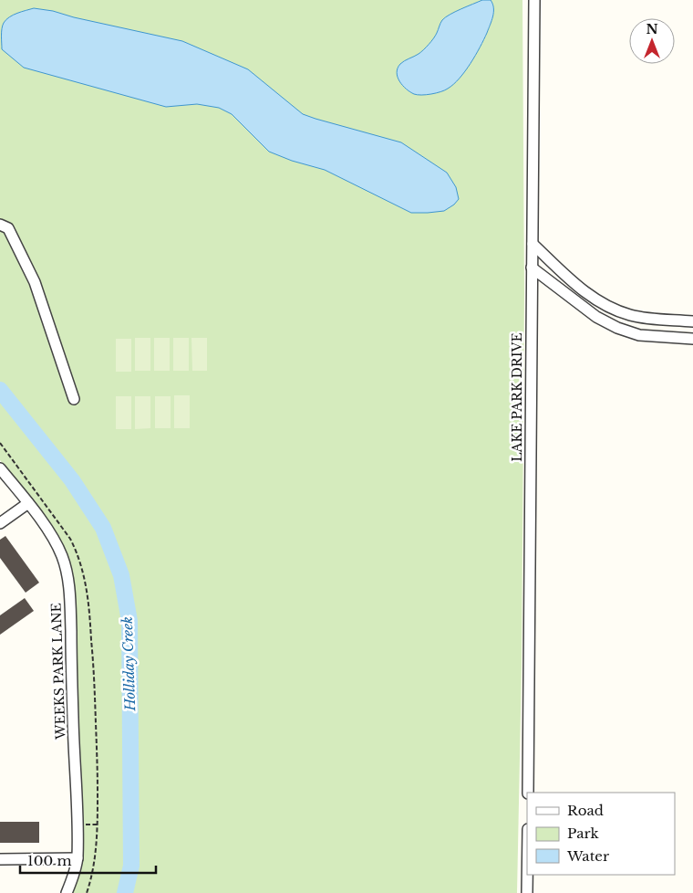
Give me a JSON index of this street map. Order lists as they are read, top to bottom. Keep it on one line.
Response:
{"streets":{"street":["LAKE PARK DRIVE","WEEKS PARK LANE"]},"water":["Holliday Creek"],"legend":["Road","Park","Water"],"scale_bar":"100 m","north":"top"}
